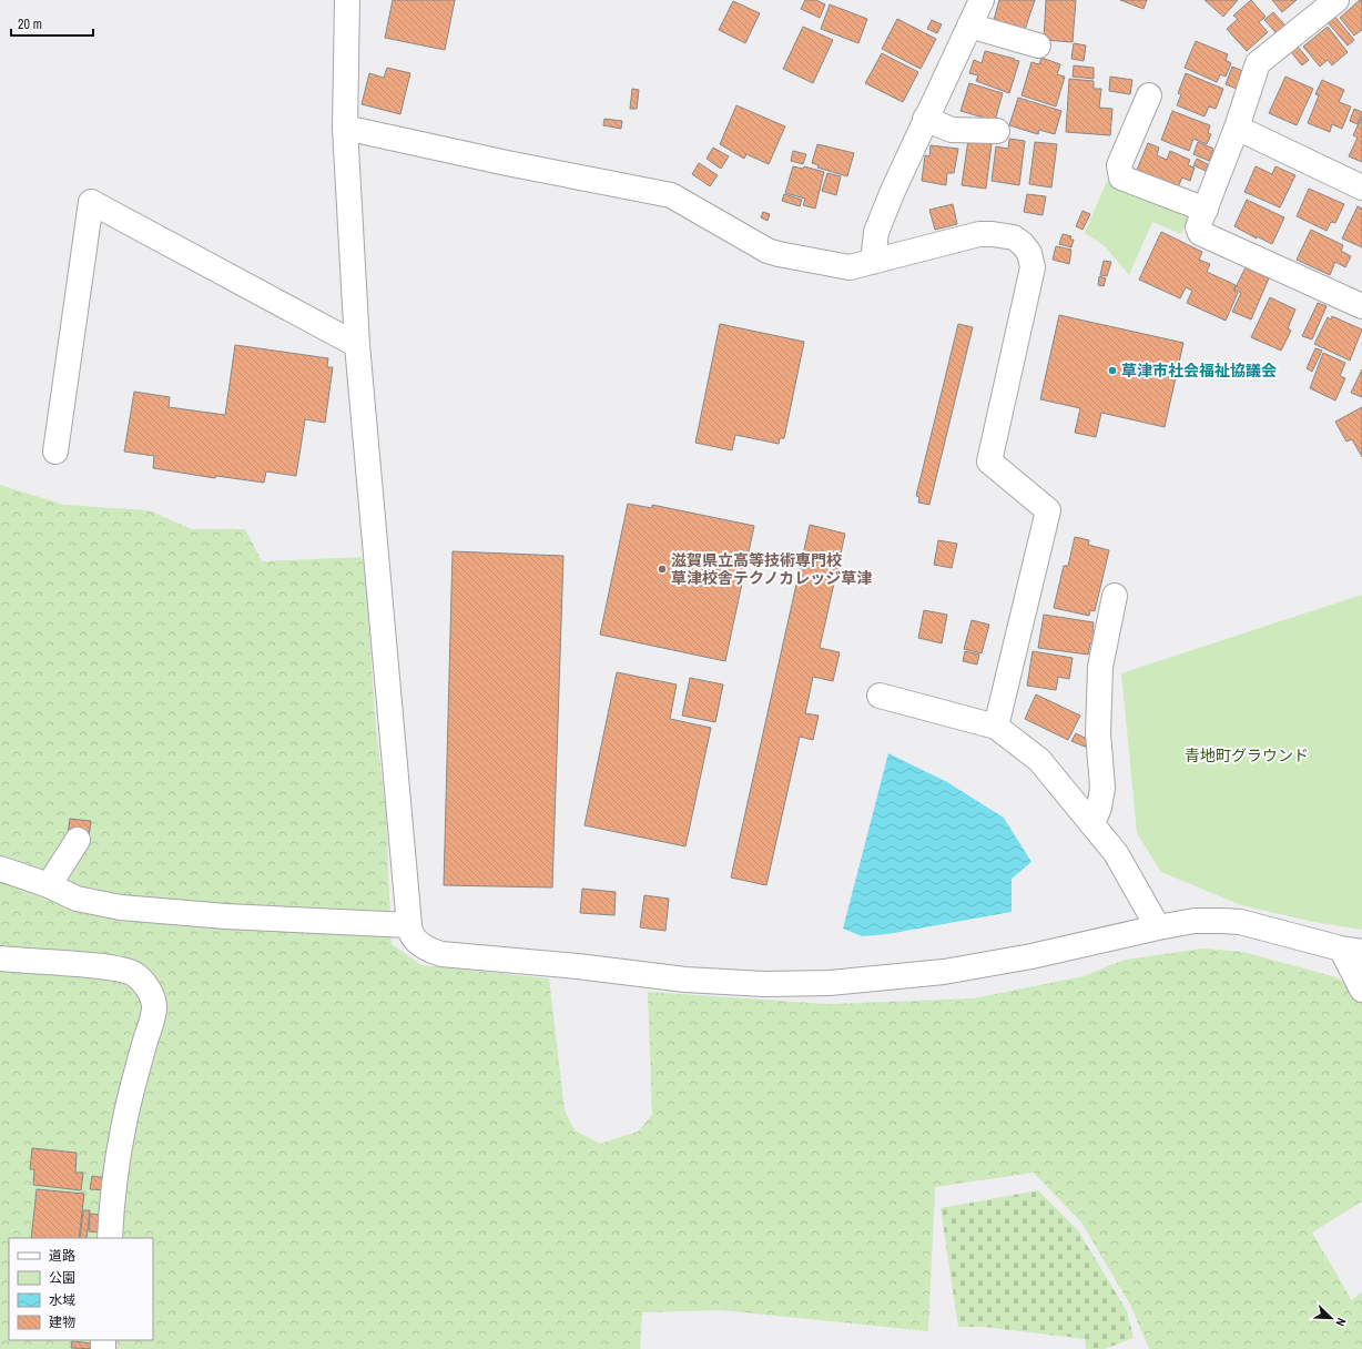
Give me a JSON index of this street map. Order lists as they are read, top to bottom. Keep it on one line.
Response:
{"parks":["青地町グラウンド"],"places":["草津市社会福祉協議会","滋賀県立高等技術専門校 草津校舎テクノカレッジ草津"],"legend":["道路","公園","水域","建物"],"scale_bar":"20 m","north":"bottom right"}
